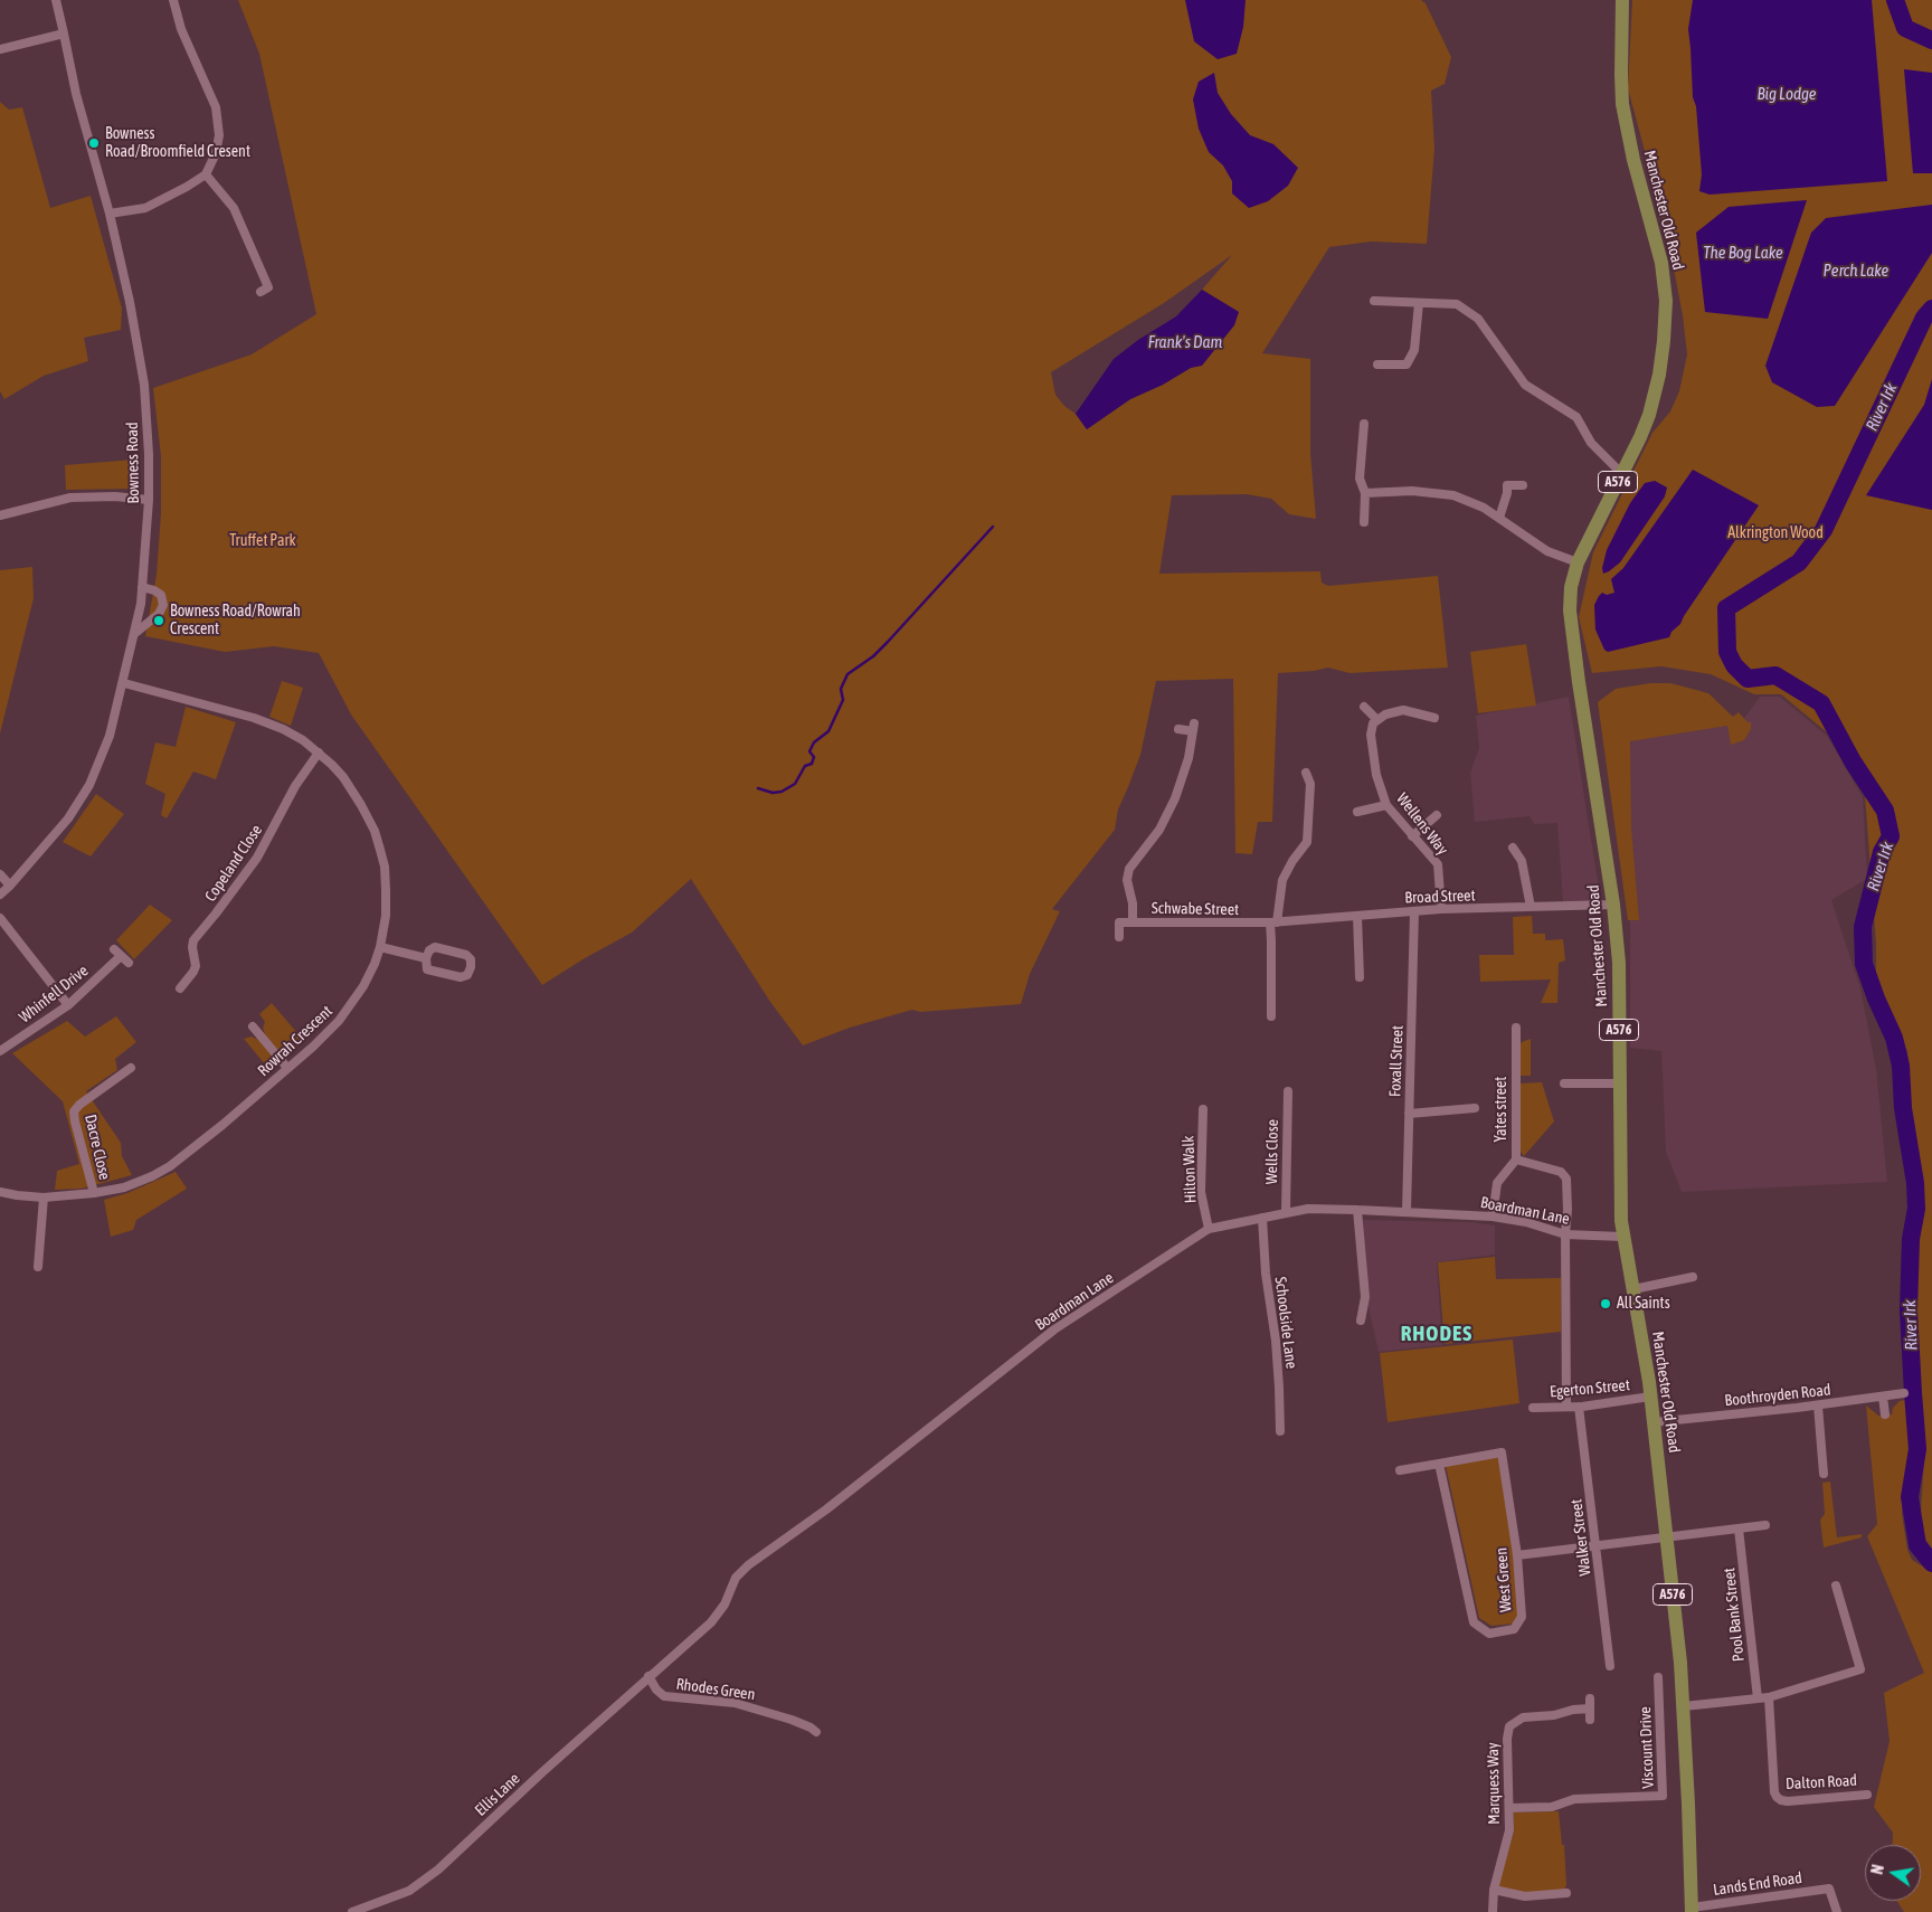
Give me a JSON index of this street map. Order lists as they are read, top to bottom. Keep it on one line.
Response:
{"streets":{"main road":["Manchester Old Road","A576"],"street":["Bowness Road","Wellens Way","Copeland Close","Broad Street","Schwabe Street","Whinfell Drive","Rowrah Crescent","Foxall Street","Yates street","Dacre Close","Wells Close","Hilton Walk","Boardman Lane","Schoolside Lane","Egerton Street","Boothroyden Road","Walker Street","West Green","Pool Bank Street","Rhodes Green","Viscount Drive","Dalton Road","Marquess Way","Ellis Lane","Lands End Road"]},"crossings":[["Manchester Old Road","Broad Street"],["Manchester Old Road","Boardman Lane"],["Manchester Old Road","Egerton Street"],["Manchester Old Road","Boothroyden Road"],["Manchester Old Road","Lands End Road"],["Bowness Road","Rowrah Crescent"],["Wellens Way","Broad Street"],["Copeland Close","Rowrah Crescent"],["Broad Street","Schwabe Street"],["Broad Street","Foxall Street"],["Rowrah Crescent","Dacre Close"],["Foxall Street","Boardman Lane"],["Yates street","Boardman Lane"],["Wells Close","Boardman Lane"],["Hilton Walk","Boardman Lane"],["Boardman Lane","Schoolside Lane"],["Boardman Lane","Rhodes Green"],["Boardman Lane","Ellis Lane"],["Egerton Street","Walker Street"],["Rhodes Green","Ellis Lane"],["Viscount Drive","Marquess Way"]],"districts":["RHODES"],"water":["Big Lodge","The Bog Lake","Perch Lake","Frank's Dam","River Irk"],"parks":["Alkrington Wood","Truffet Park"],"places":["Bowness Road/Broomfield Cresent","Bowness Road/Rowrah Crescent","All Saints"],"north":"left"}
